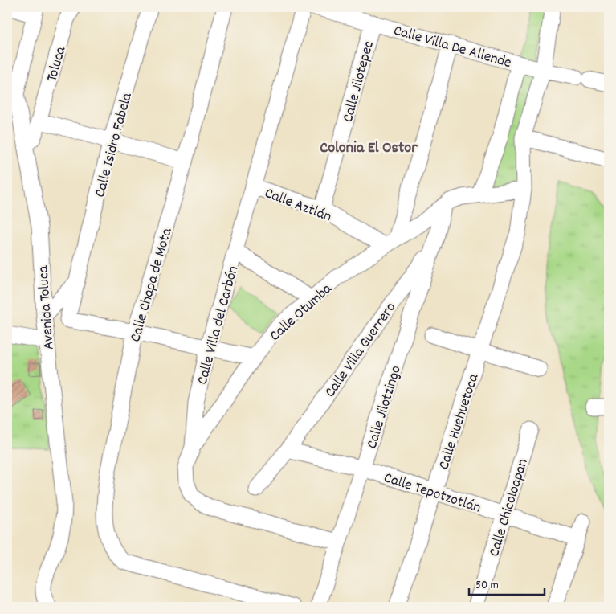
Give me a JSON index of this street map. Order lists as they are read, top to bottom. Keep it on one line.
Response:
{"streets":{"street":["Calle Villa De Allende","Toluca","Calle Jilotepec","Calle Isidro Fabela","Calle Aztlán","Calle Chapa de Mota","Avenida Toluca","Calle Otumba","Calle Villa del Carbón","Calle Villa Guerrero","Calle Jilotzingo","Calle Huehuetoca","Calle Tepotzotlán","Calle Chicoloapan"]},"crossings":[["Calle Villa De Allende","Calle Jilotepec"],["Toluca","Avenida Toluca"],["Calle Jilotepec","Calle Aztlán"],["Calle Isidro Fabela","Calle Chapa de Mota"],["Calle Aztlán","Calle Otumba"],["Calle Aztlán","Calle Villa del Carbón"],["Calle Otumba","Calle Villa del Carbón"],["Calle Otumba","Calle Jilotzingo"],["Calle Otumba","Calle Huehuetoca"],["Calle Villa del Carbón","Calle Jilotzingo"],["Calle Villa Guerrero","Calle Jilotzingo"],["Calle Villa Guerrero","Calle Tepotzotlán"],["Calle Jilotzingo","Calle Tepotzotlán"],["Calle Huehuetoca","Calle Tepotzotlán"],["Calle Tepotzotlán","Calle Chicoloapan"]],"districts":["Colonia El Ostor"],"scale_bar":"50 m"}
